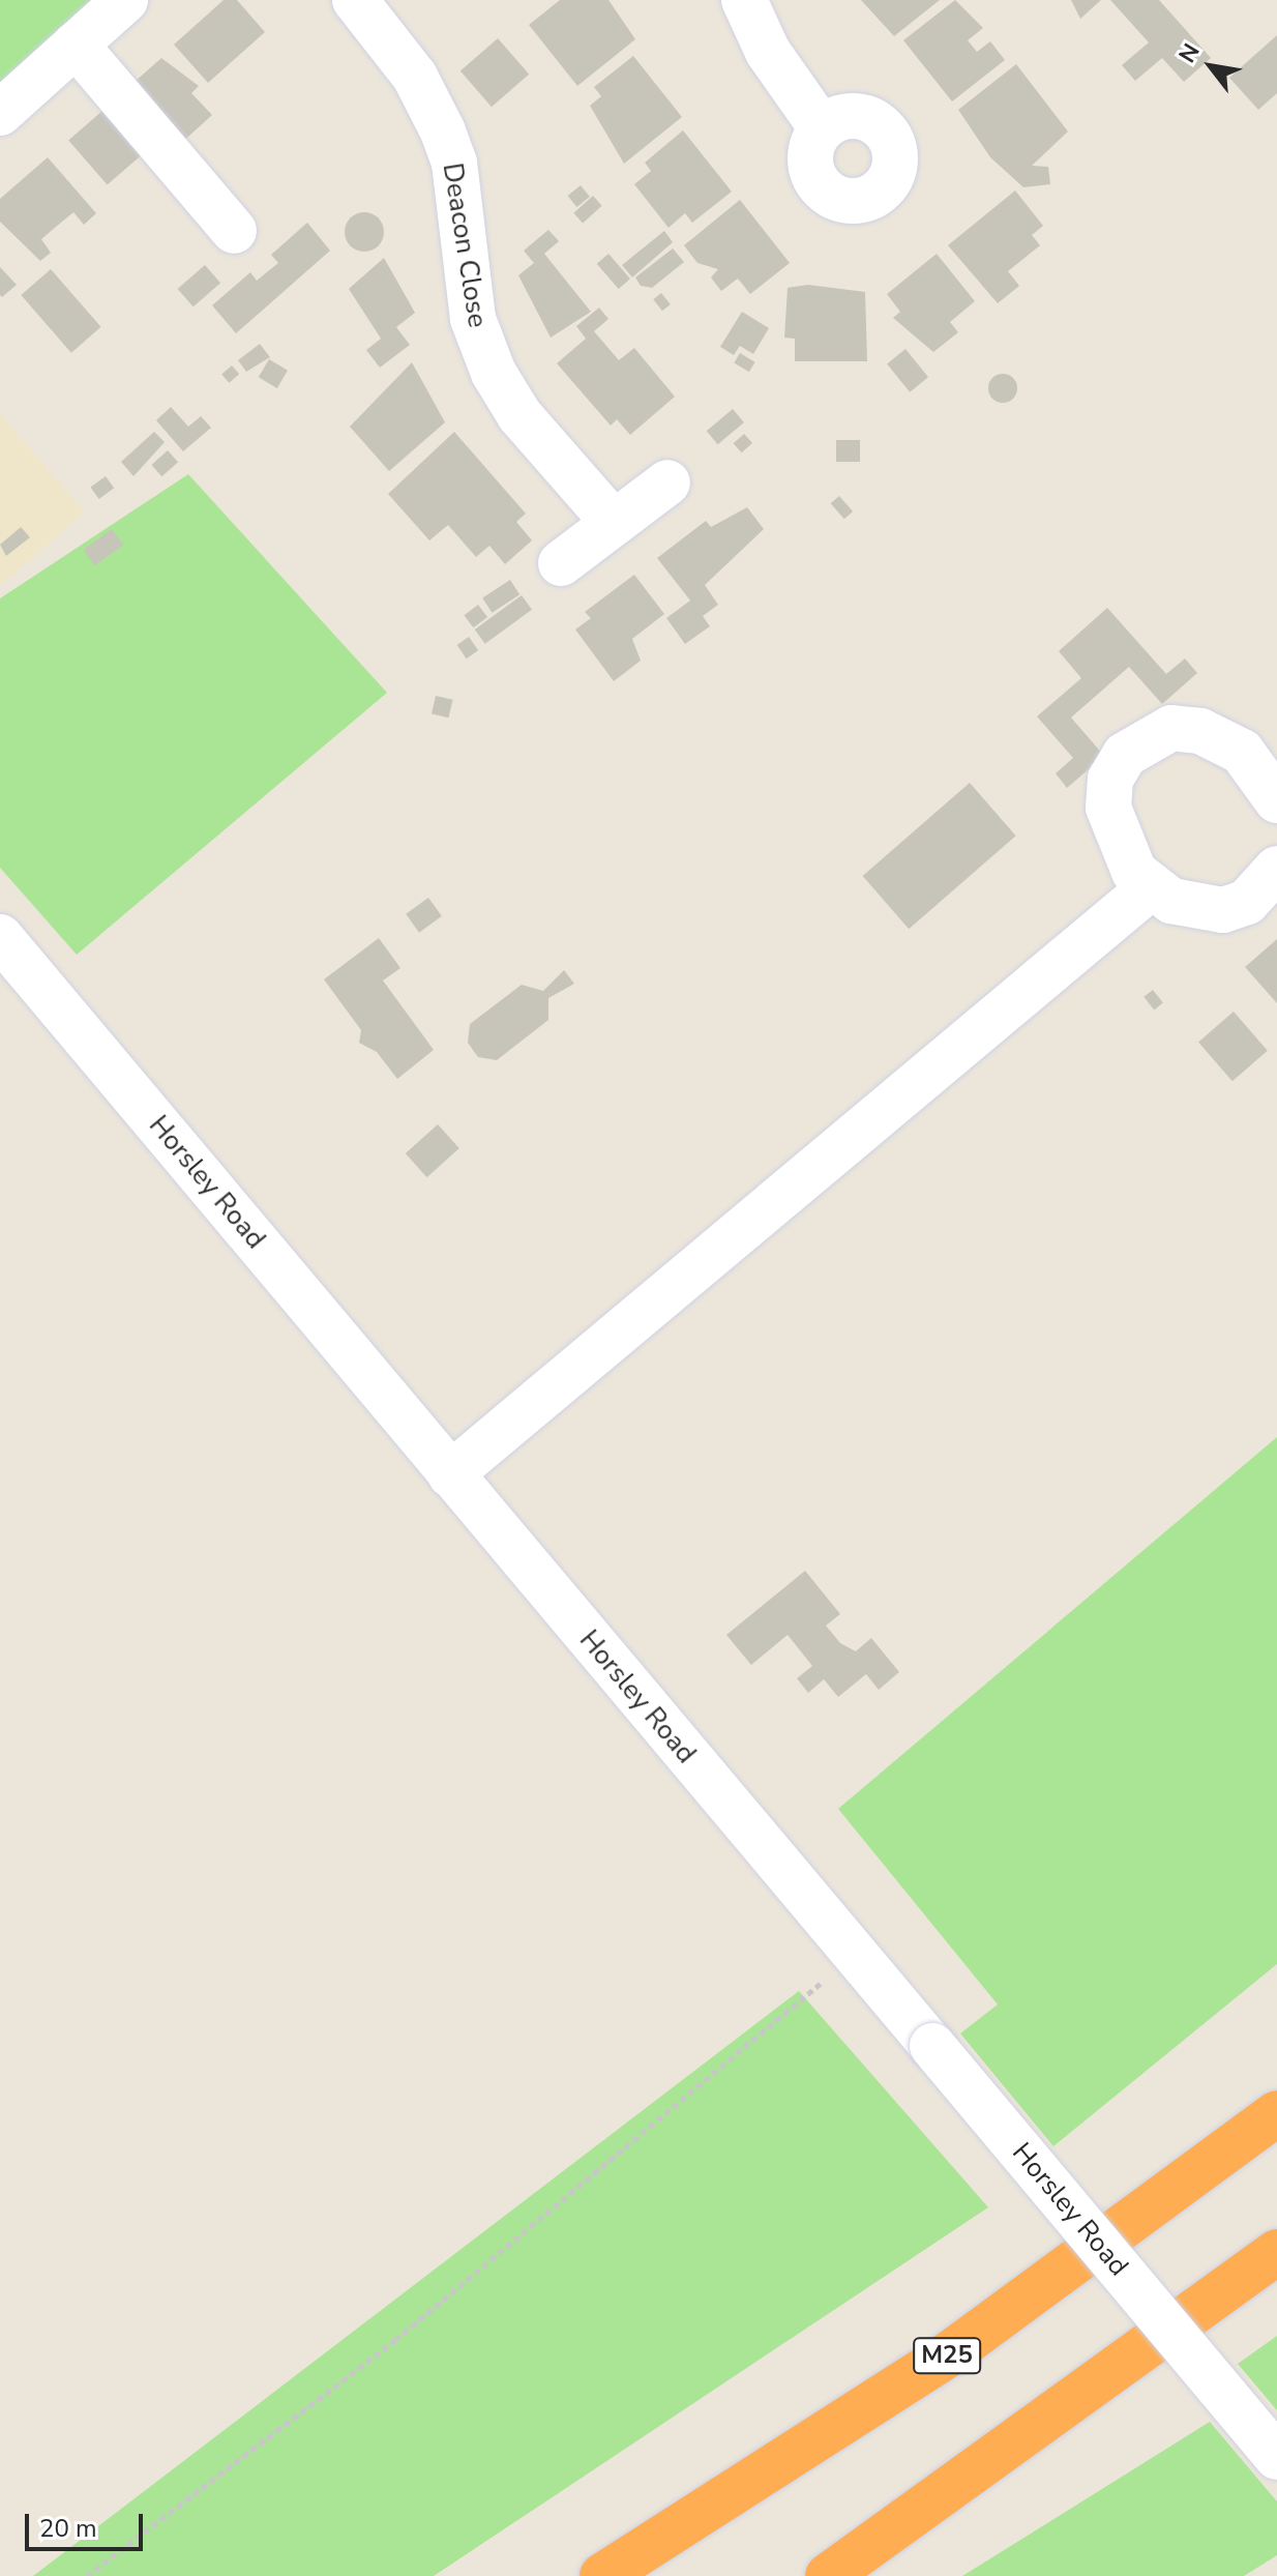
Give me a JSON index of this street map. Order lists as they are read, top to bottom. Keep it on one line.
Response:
{"streets":{"highway":["M25"],"street":["Deacon Close","Horsley Road"]},"scale_bar":"20 m","north":"top left"}
